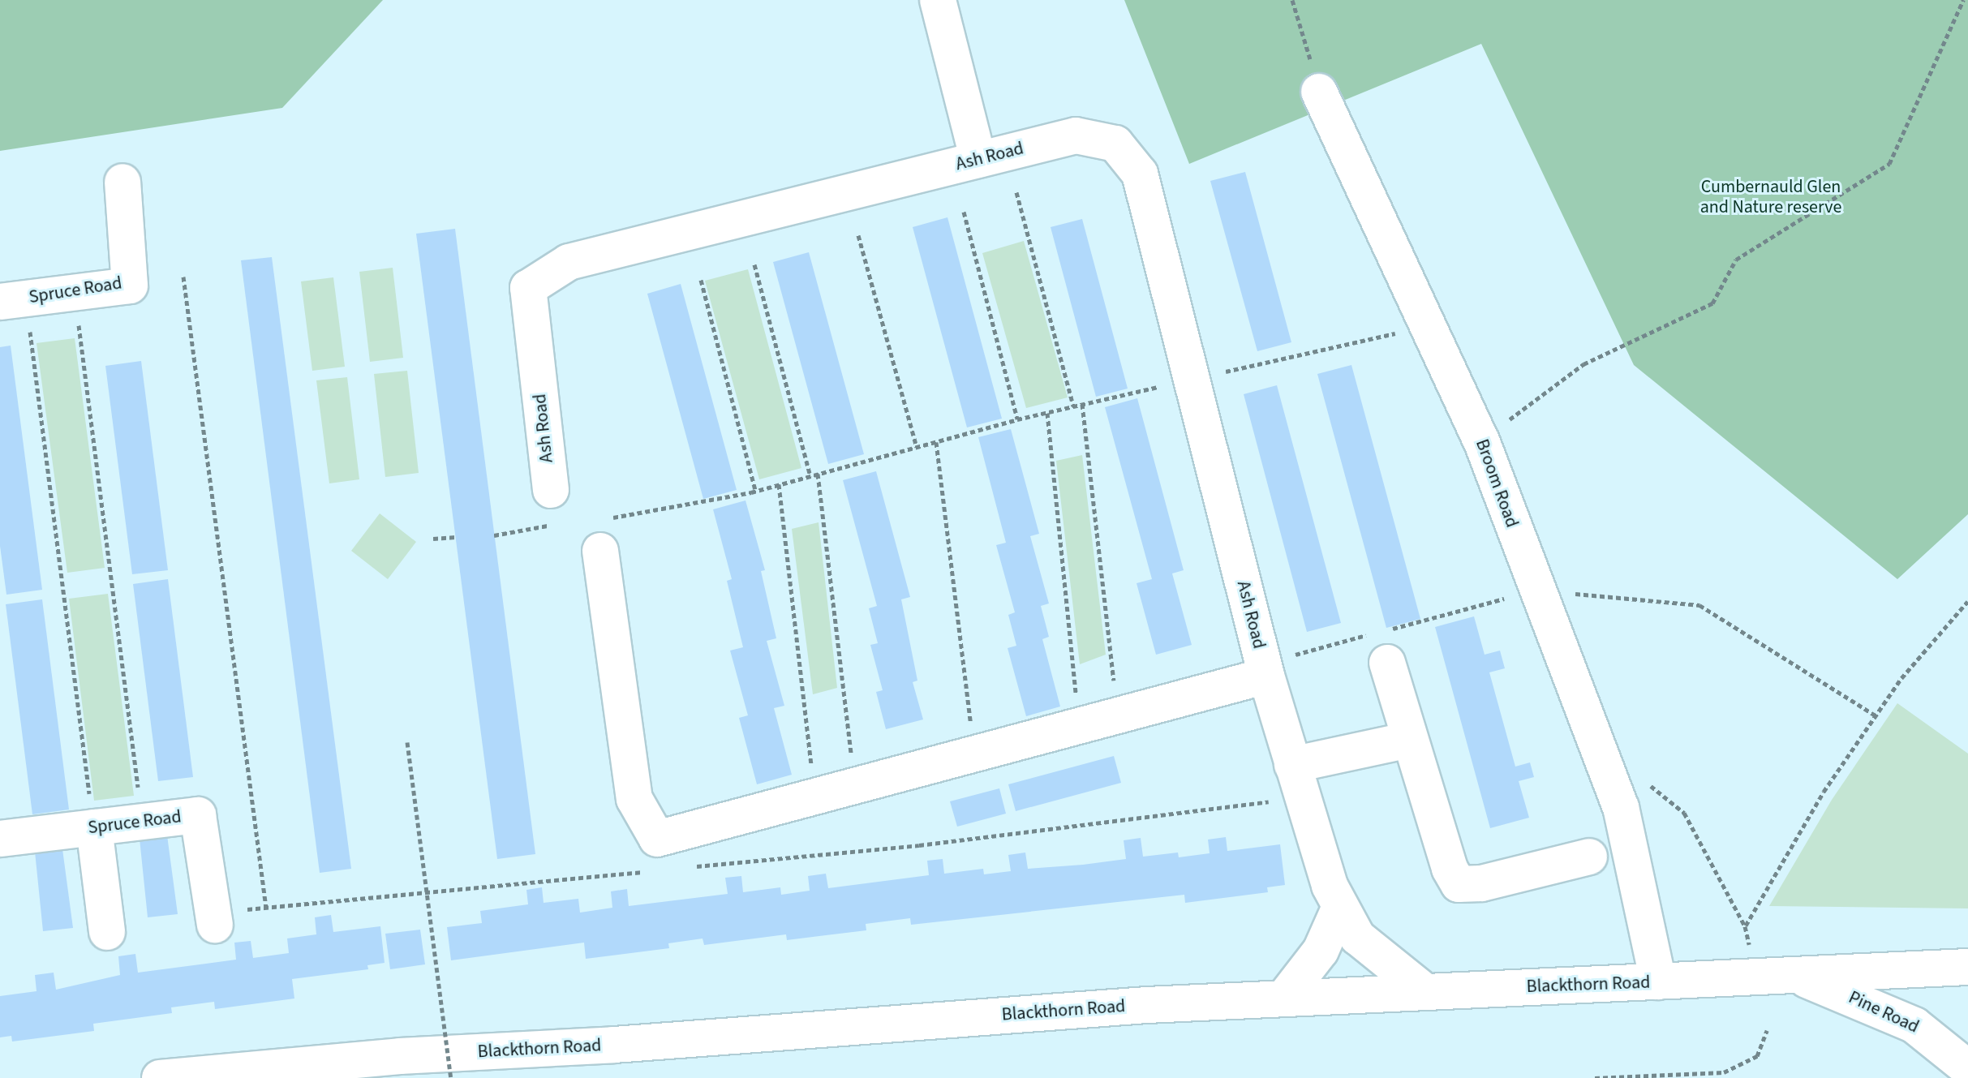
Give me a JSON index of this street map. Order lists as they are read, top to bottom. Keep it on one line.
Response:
{"streets":{"street":["Ash Road","Spruce Road","Broom Road","Blackthorn Road","Pine Road"]},"crossings":[["Ash Road","Blackthorn Road"],["Broom Road","Blackthorn Road"],["Blackthorn Road","Pine Road"]],"parks":["Cumbernauld Glen and Nature reserve"]}
